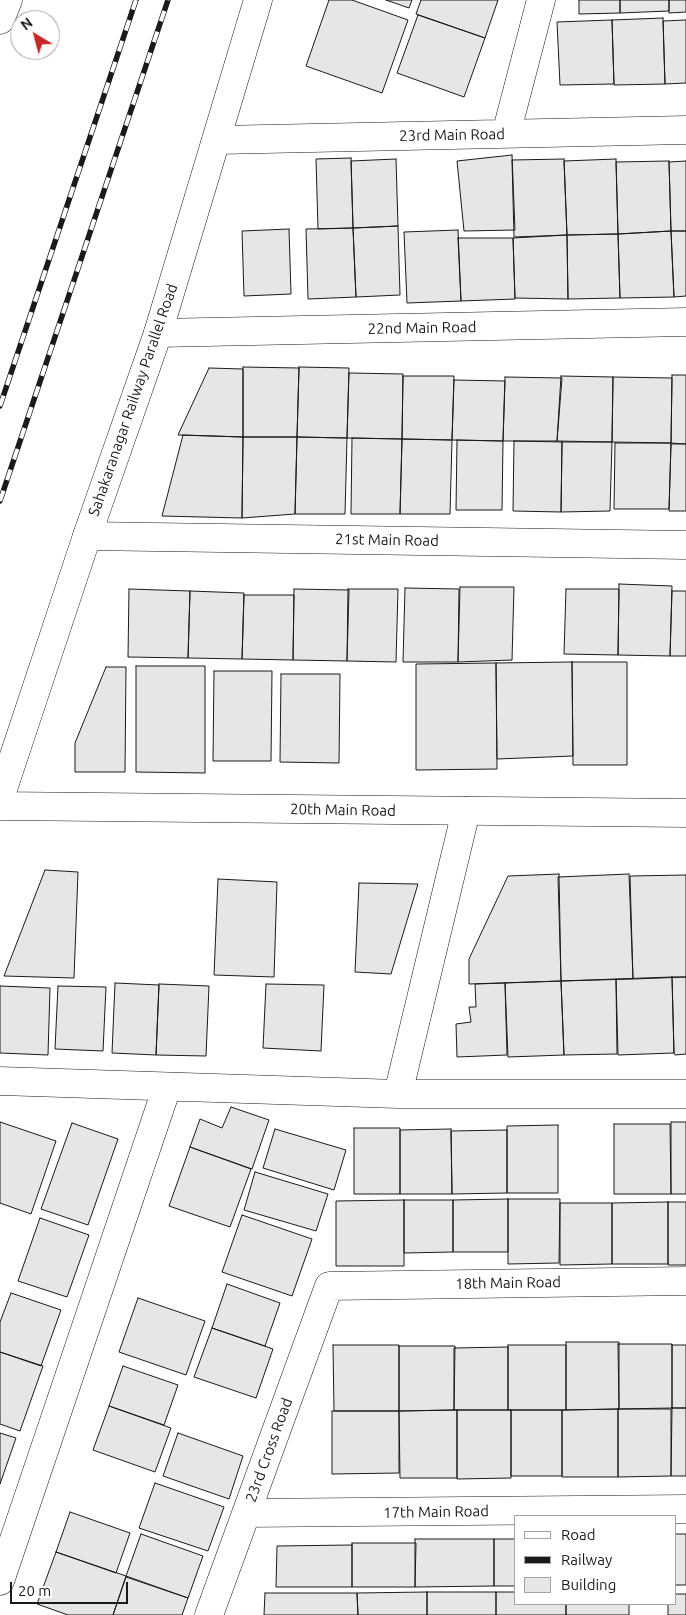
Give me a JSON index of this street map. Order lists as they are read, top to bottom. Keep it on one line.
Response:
{"streets":{"street":["23rd Main Road","22nd Main Road","Sahakaranagar Railway Parallel Road","21st Main Road","20th Main Road","18th Main Road","23rd Cross Road","17th Main Road"]},"crossings":[["23rd Main Road","Sahakaranagar Railway Parallel Road"],["22nd Main Road","Sahakaranagar Railway Parallel Road"],["Sahakaranagar Railway Parallel Road","21st Main Road"],["18th Main Road","23rd Cross Road"],["23rd Cross Road","17th Main Road"]],"legend":["Road","Railway","Building"],"scale_bar":"20 m","north":"top left"}
